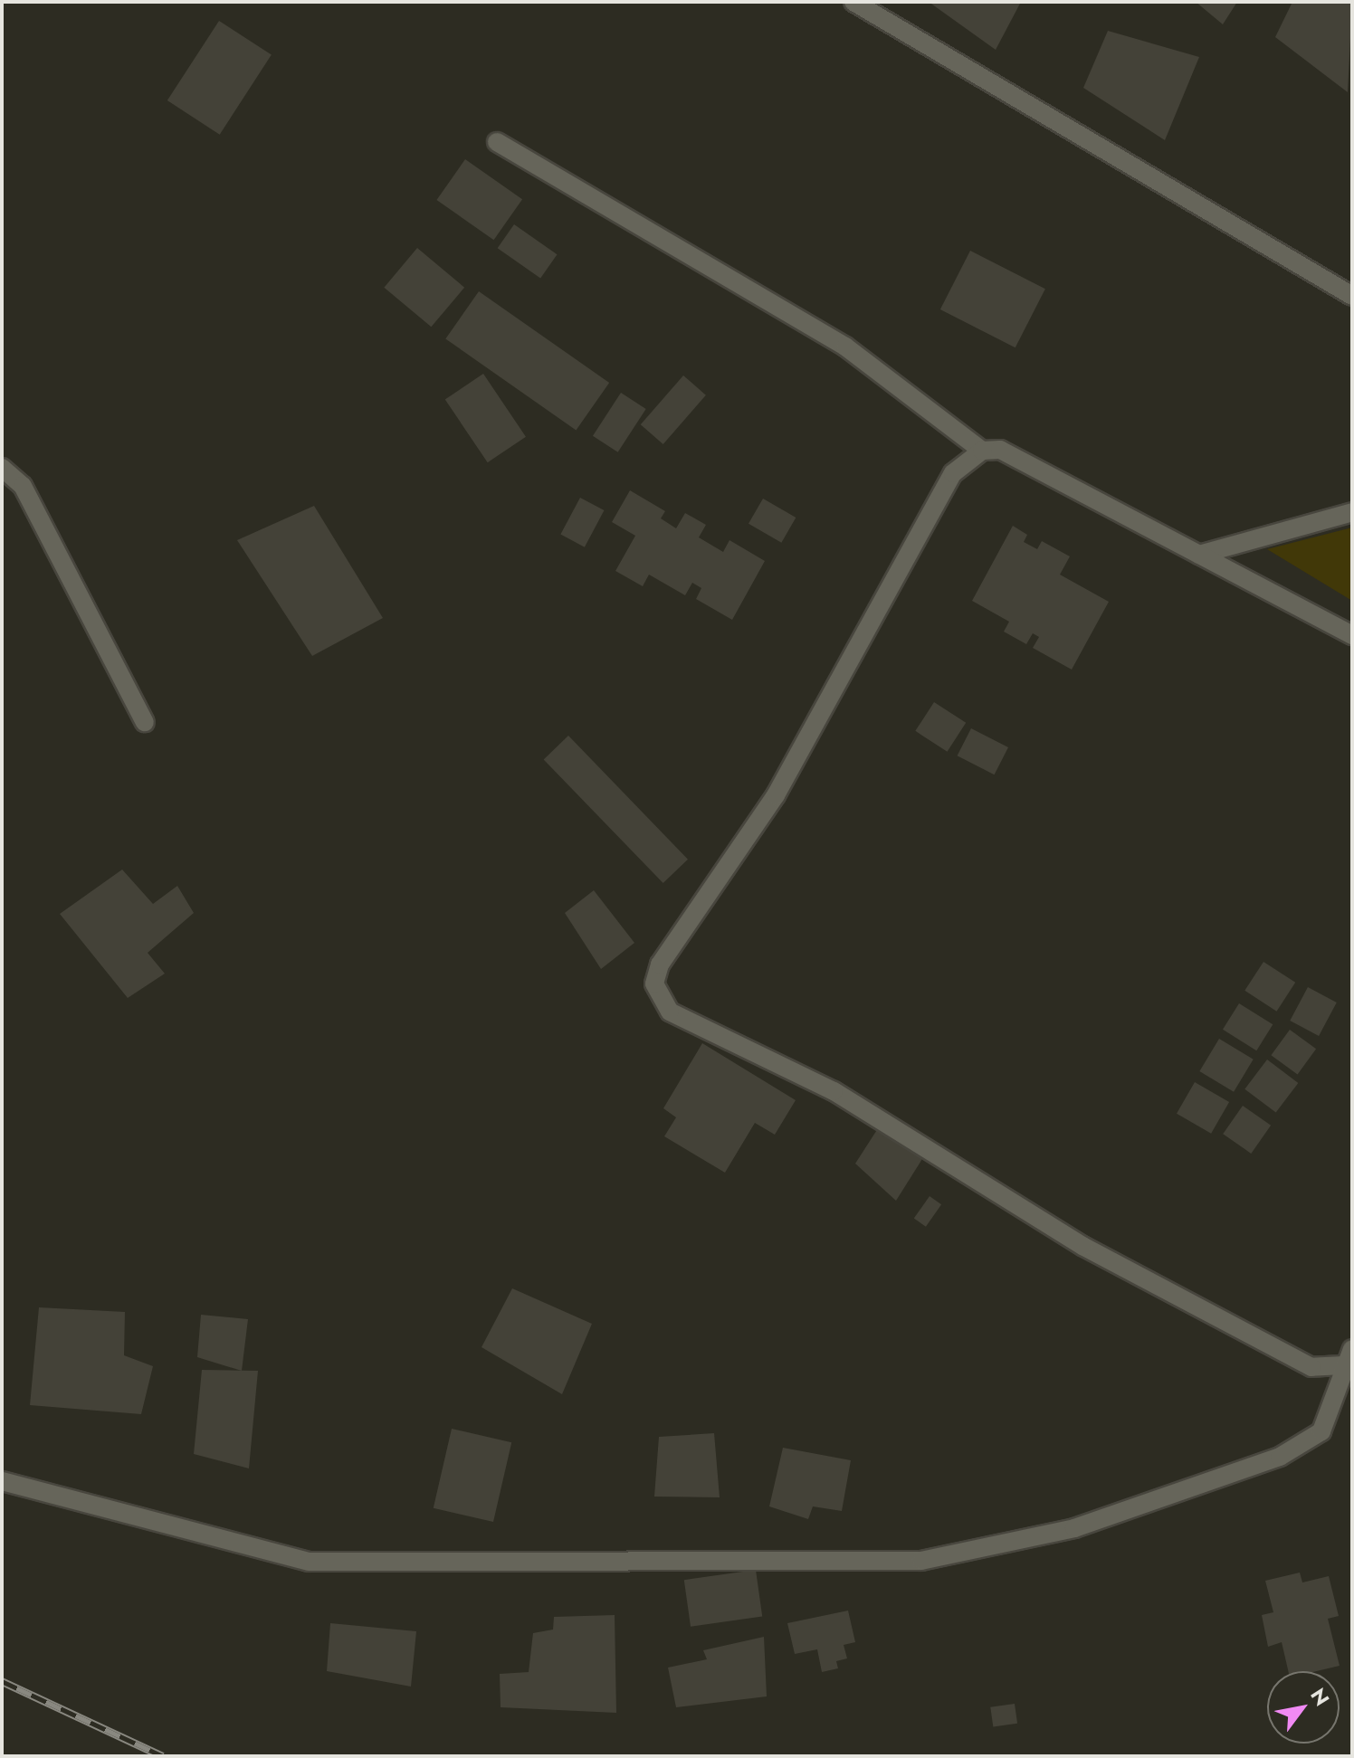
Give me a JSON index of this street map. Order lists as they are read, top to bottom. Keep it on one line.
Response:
{"north":"top right"}
